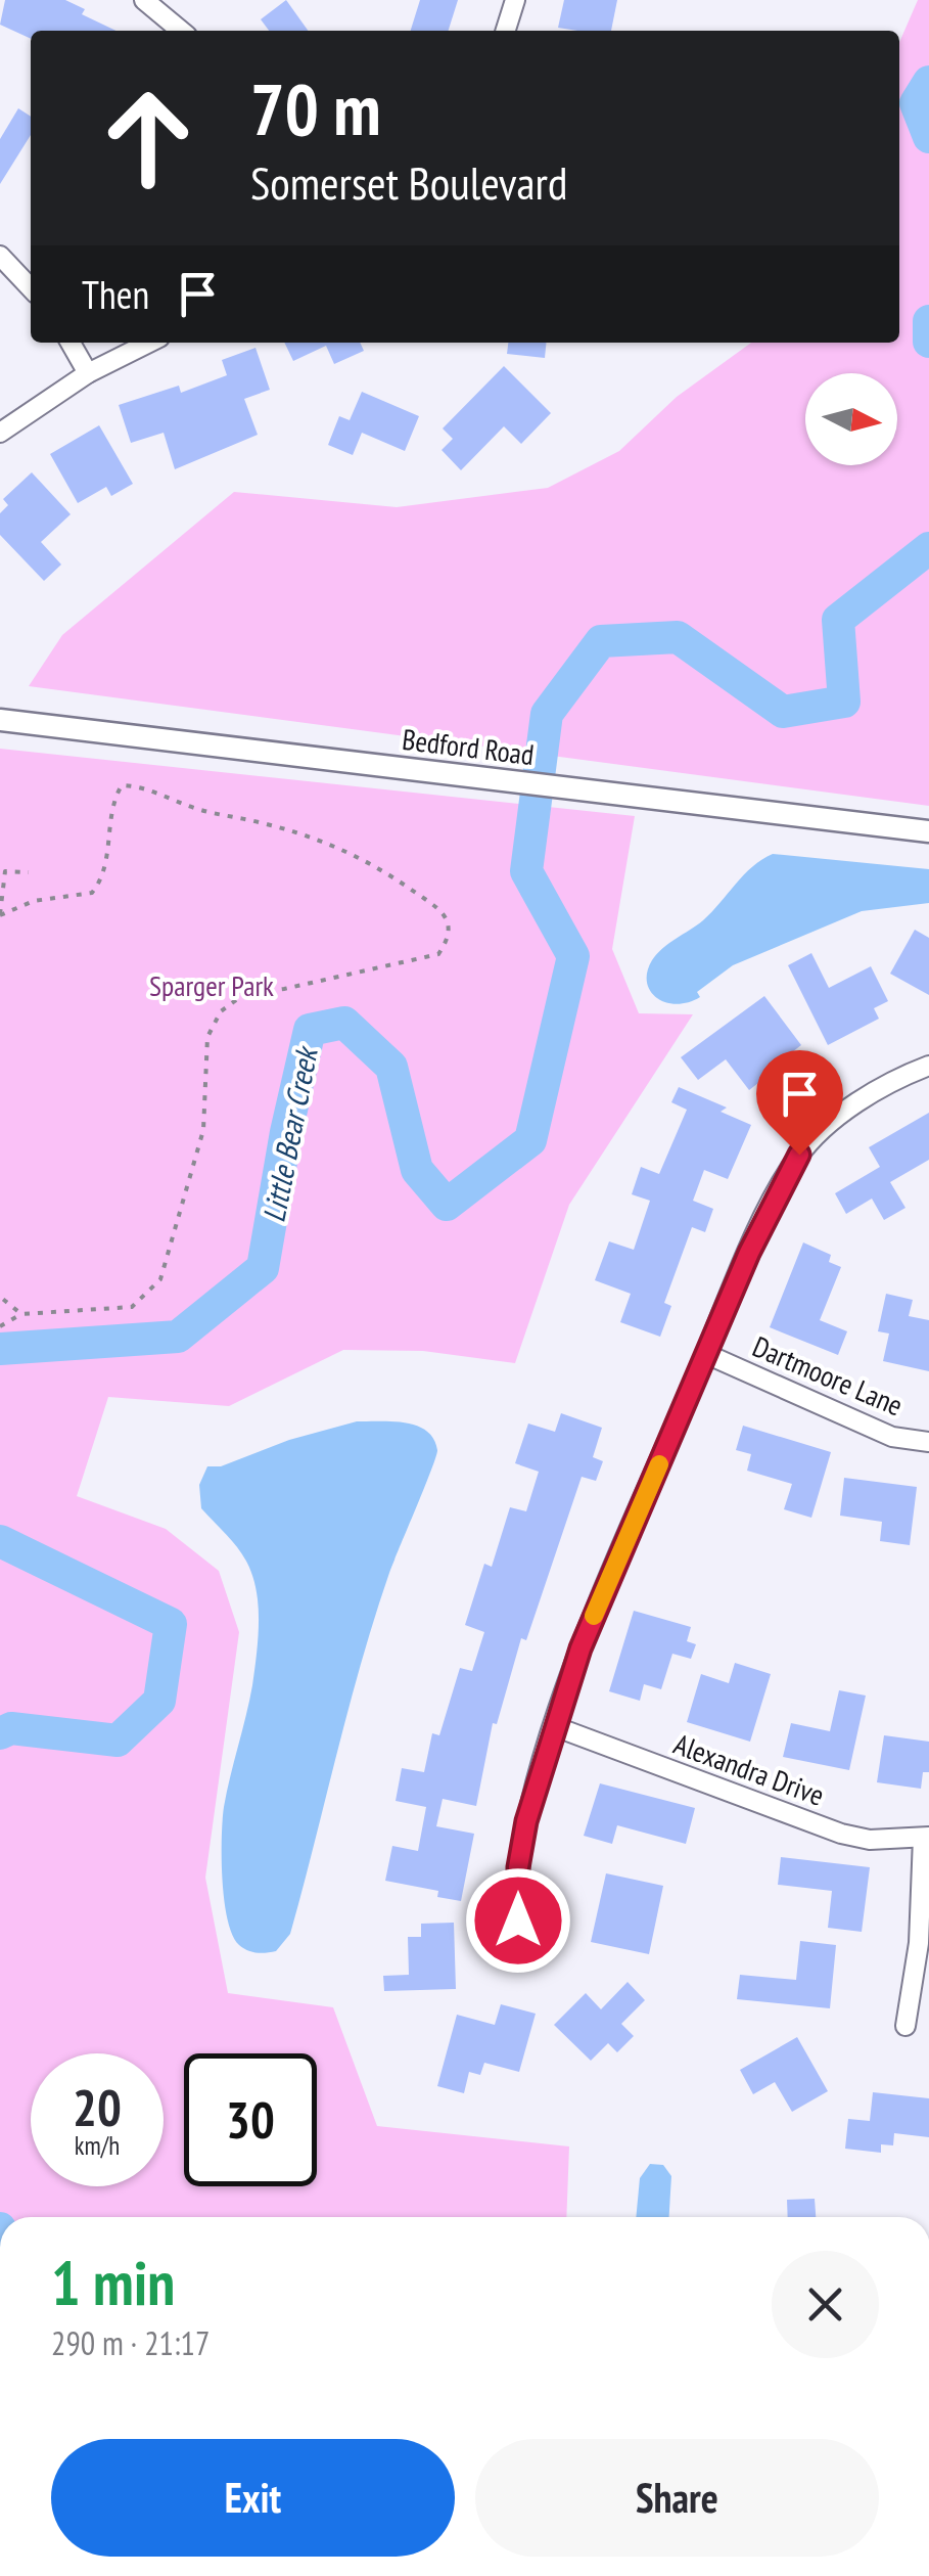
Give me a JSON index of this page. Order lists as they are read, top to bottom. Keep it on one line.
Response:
{"streets":{"street":["Bedford Road","Dartmoore Lane","Alexandra Drive"]},"water":["Little Bear Creek"],"parks":["Sparger Park"],"north":"right","page":{"turn":["70 m","Somerset Boulevard"],"then":"Then","speed":"20 km/h","limit":"30","heading":["1 min","290 m · 21:17"],"buttons":["Exit","Share"]}}
